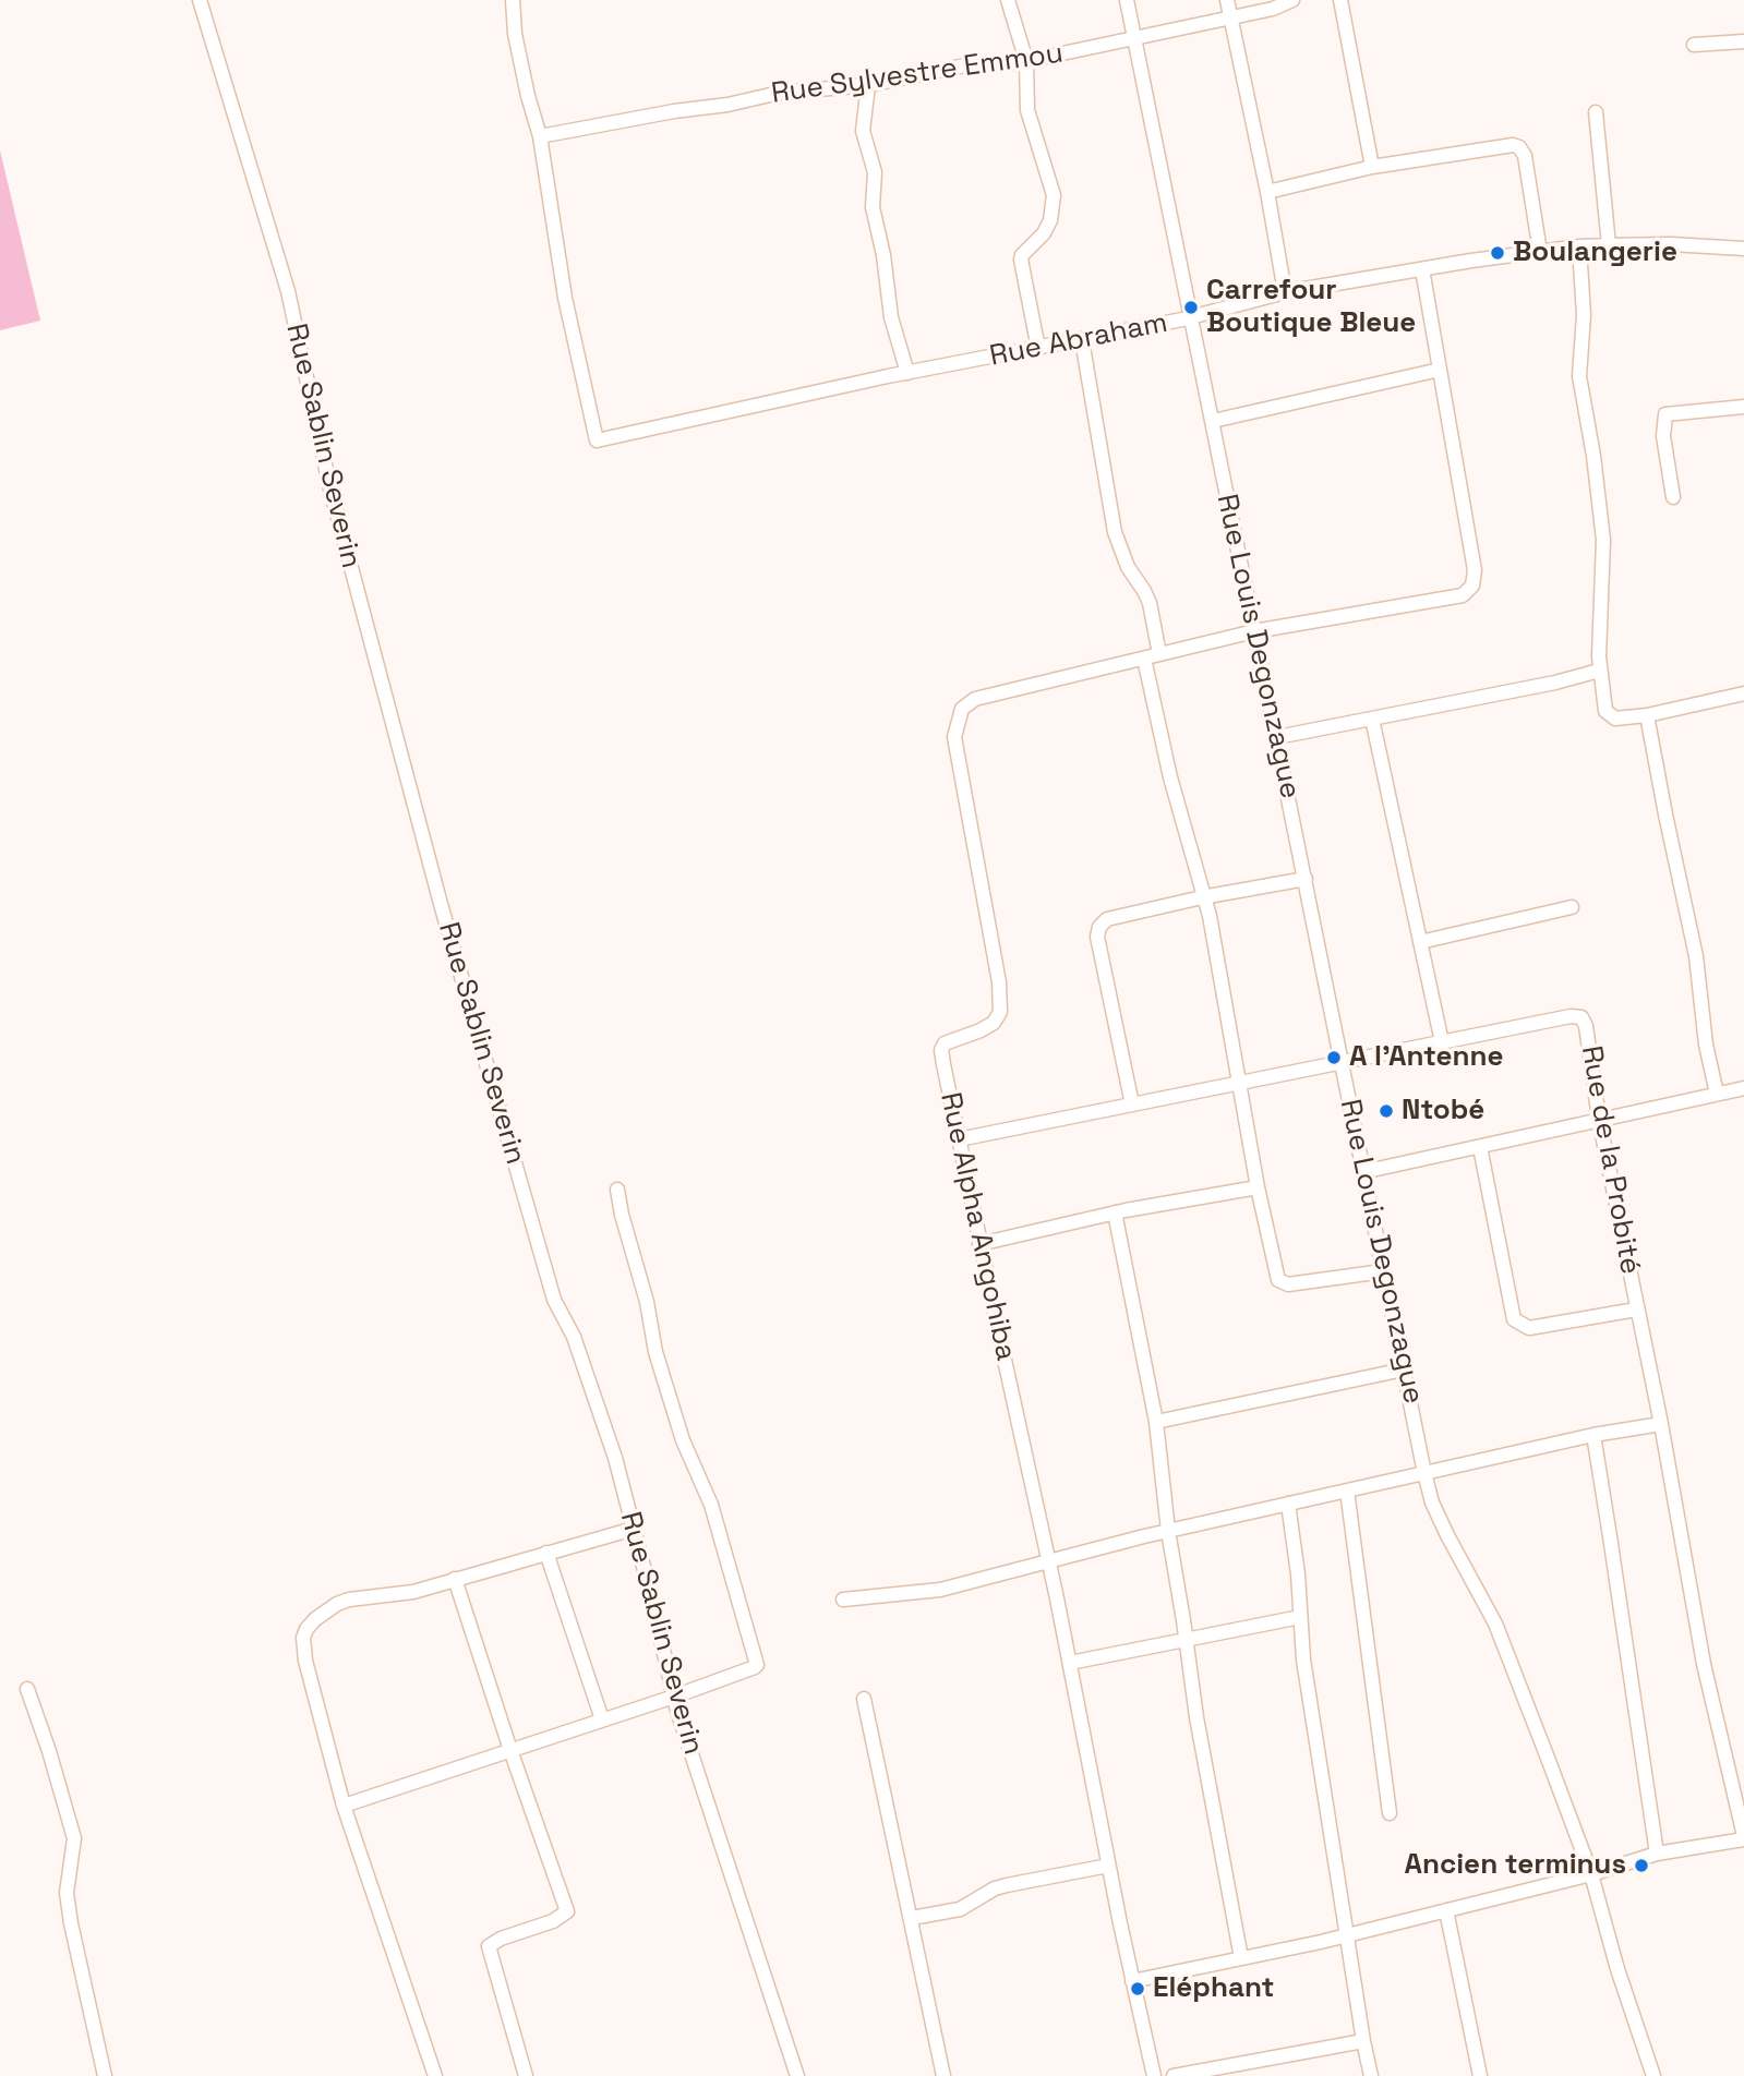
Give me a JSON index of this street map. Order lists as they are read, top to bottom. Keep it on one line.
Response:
{"streets":{"street":["Rue Sylvestre Emmou","Rue Abraham","Rue Sablin Severin","Rue Louis Degonzague","Rue de la Probité","Rue Alpha Angohiba"]},"crossings":[["Rue Sylvestre Emmou","Rue Abraham"],["Rue Sylvestre Emmou","Rue Louis Degonzague"],["Rue Abraham","Rue Louis Degonzague"],["Rue Louis Degonzague","Rue de la Probité"],["Rue Louis Degonzague","Rue Alpha Angohiba"],["Rue de la Probité","Rue Alpha Angohiba"]],"places":["Boulangerie","Carrefour Boutique Bleue","A l'Antenne","Ntobé","Ancien terminus","Eléphant"]}
